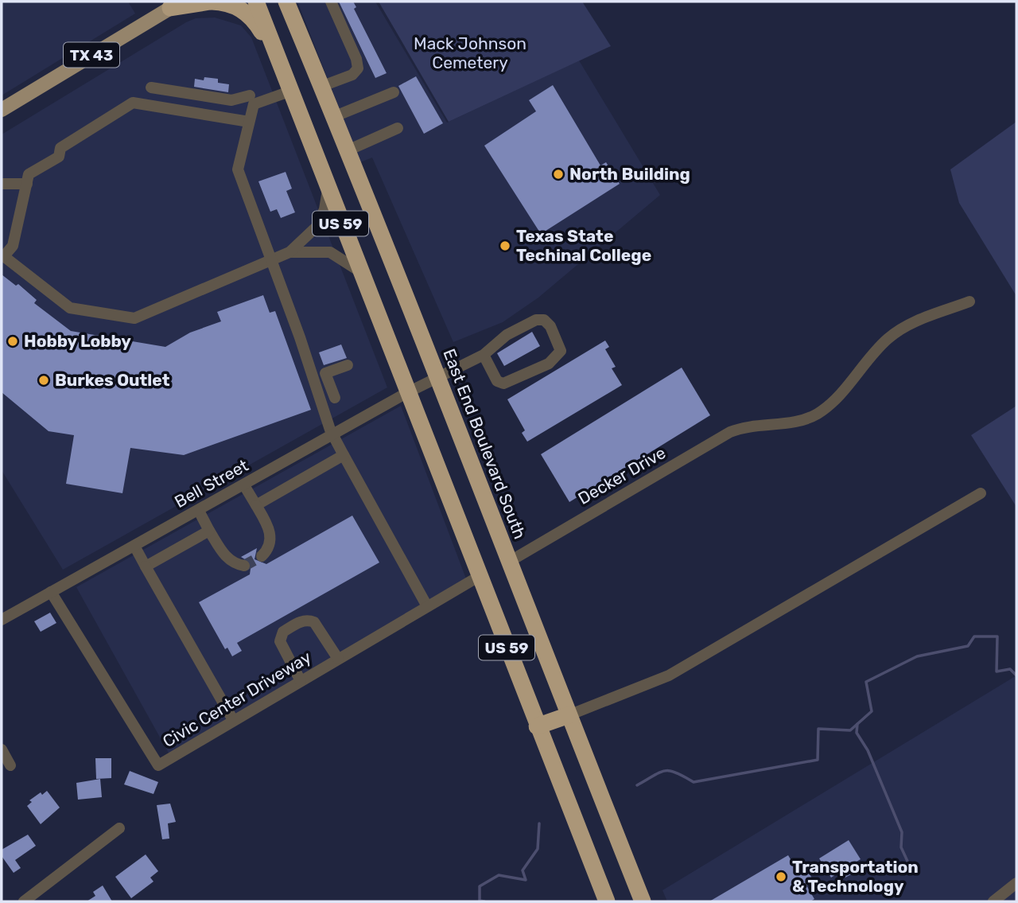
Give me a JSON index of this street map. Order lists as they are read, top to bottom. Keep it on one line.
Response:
{"streets":{"highway":["US 59","East End Boulevard South"],"main road":["TX 43"],"street":["Decker Drive","Bell Street","Civic Center Driveway"]},"crossings":[["US 59","Bell Street"],["US 59","Civic Center Driveway"],["East End Boulevard South","Decker Drive"],["East End Boulevard South","Bell Street"],["Bell Street","Civic Center Driveway"]],"parks":["Mack Johnson Cemetery"],"places":["North Building","Texas State Techinal College","Hobby Lobby","Burkes Outlet","Transportation & Technology"]}
